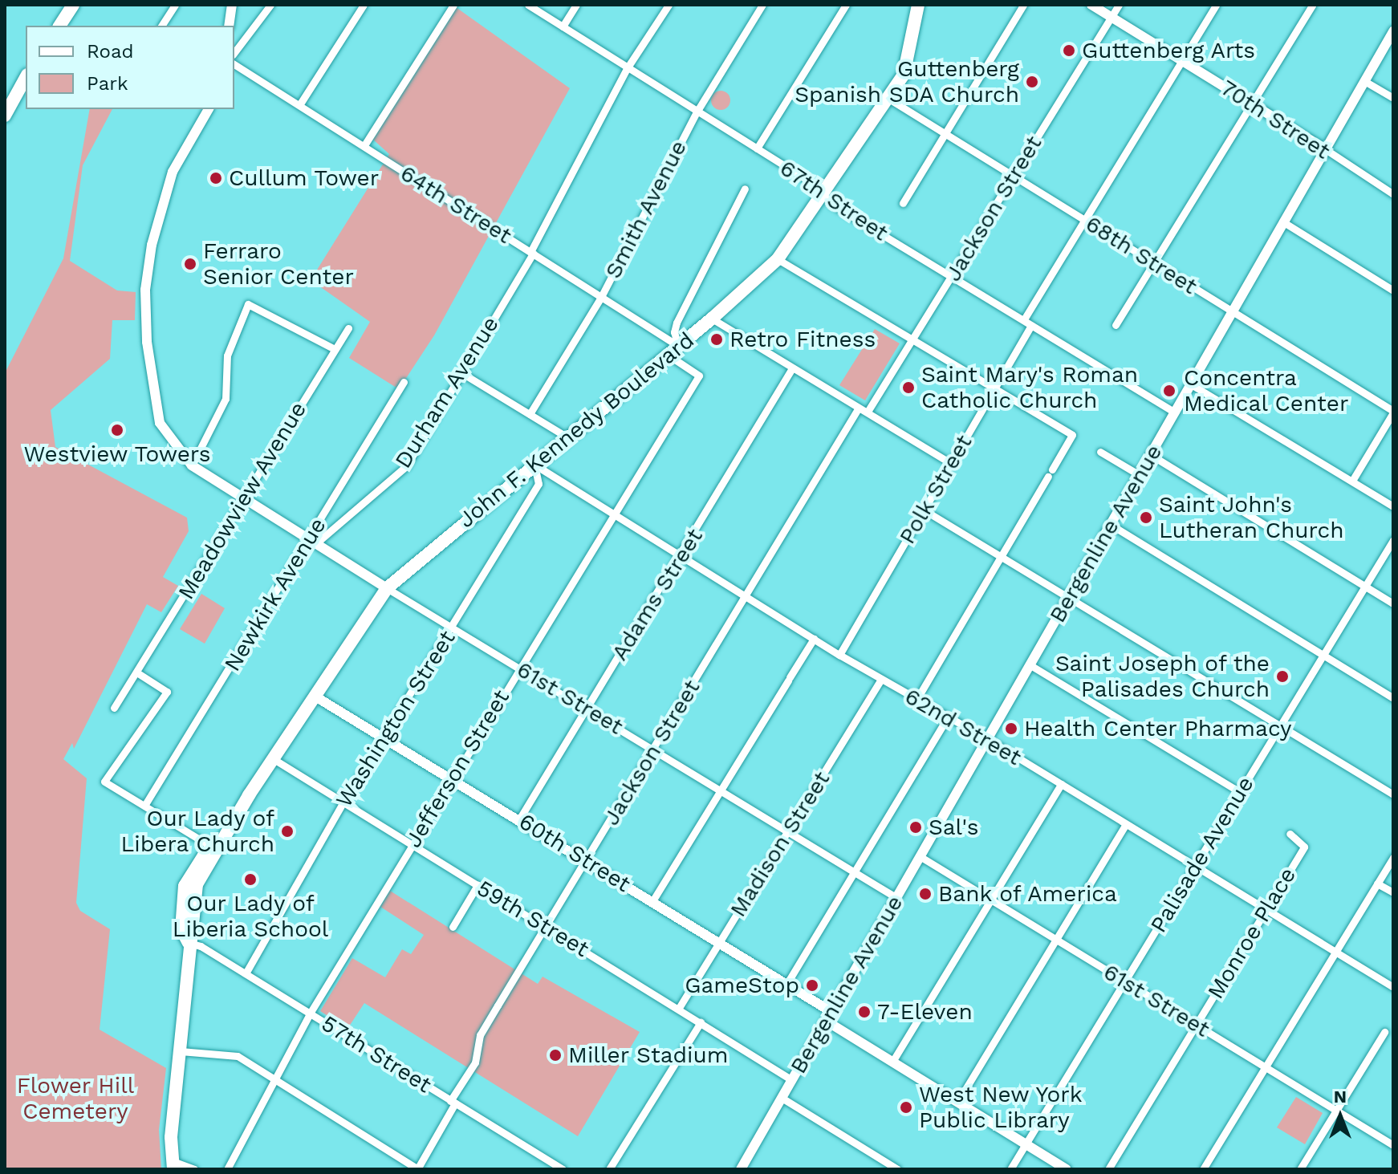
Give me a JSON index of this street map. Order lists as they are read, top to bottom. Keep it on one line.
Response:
{"streets":{"main road":["John F. Kennedy Boulevard"],"street":["70th Street","67th Street","64th Street","Jackson Street","Smith Avenue","68th Street","Durham Avenue","Polk Street","Meadowview Avenue","Bergenline Avenue","Newkirk Avenue","Adams Street","61st Street","Washington Street","62nd Street","Jefferson Street","Madison Street","60th Street","Palisade Avenue","59th Street","Monroe Place","57th Street"]},"crossings":[["70th Street","Jackson Street"],["70th Street","Bergenline Avenue"],["67th Street","Jackson Street"],["67th Street","Smith Avenue"],["67th Street","Durham Avenue"],["67th Street","John F. Kennedy Boulevard"],["67th Street","Polk Street"],["67th Street","Bergenline Avenue"],["64th Street","Smith Avenue"],["64th Street","Durham Avenue"],["64th Street","John F. Kennedy Boulevard"],["64th Street","Jefferson Street"],["Jackson Street","68th Street"],["Jackson Street","61st Street"],["Jackson Street","62nd Street"],["Jackson Street","60th Street"],["Jackson Street","59th Street"],["Jackson Street","57th Street"],["68th Street","John F. Kennedy Boulevard"],["68th Street","Bergenline Avenue"],["Durham Avenue","Newkirk Avenue"],["Durham Avenue","61st Street"],["John F. Kennedy Boulevard","61st Street"],["John F. Kennedy Boulevard","Washington Street"],["John F. Kennedy Boulevard","62nd Street"],["John F. Kennedy Boulevard","Jefferson Street"],["John F. Kennedy Boulevard","60th Street"],["John F. Kennedy Boulevard","59th Street"],["John F. Kennedy Boulevard","57th Street"],["Polk Street","62nd Street"],["Meadowview Avenue","61st Street"],["Bergenline Avenue","61st Street"],["Bergenline Avenue","62nd Street"],["Bergenline Avenue","60th Street"],["Bergenline Avenue","59th Street"],["Newkirk Avenue","61st Street"],["Adams Street","61st Street"],["Adams Street","62nd Street"],["Adams Street","60th Street"],["61st Street","Washington Street"],["61st Street","Jefferson Street"],["61st Street","Madison Street"],["61st Street","Palisade Avenue"],["61st Street","Monroe Place"],["Washington Street","62nd Street"],["Washington Street","60th Street"],["Washington Street","59th Street"],["Washington Street","57th Street"],["62nd Street","Jefferson Street"],["62nd Street","Madison Street"],["62nd Street","Palisade Avenue"],["62nd Street","Monroe Place"],["Jefferson Street","60th Street"],["Jefferson Street","59th Street"],["Jefferson Street","57th Street"],["Madison Street","60th Street"],["Madison Street","59th Street"],["60th Street","Palisade Avenue"]],"parks":["Flower Hill Cemetery"],"places":["Guttenberg Arts","Guttenberg Spanish SDA Church","Cullum Tower","Ferraro Senior Center","Retro Fitness","Saint Mary's Roman Catholic Church","Concentra Medical Center","Westview Towers","Saint John's Lutheran Church","Saint Joseph of the Palisades Church","Health Center Pharmacy","Sal's","Our Lady of Libera Church","Our Lady of Liberia School","Bank of America","GameStop","7-Eleven","Miller Stadium","West New York Public Library"],"legend":["Road","Park"],"north":"top"}
